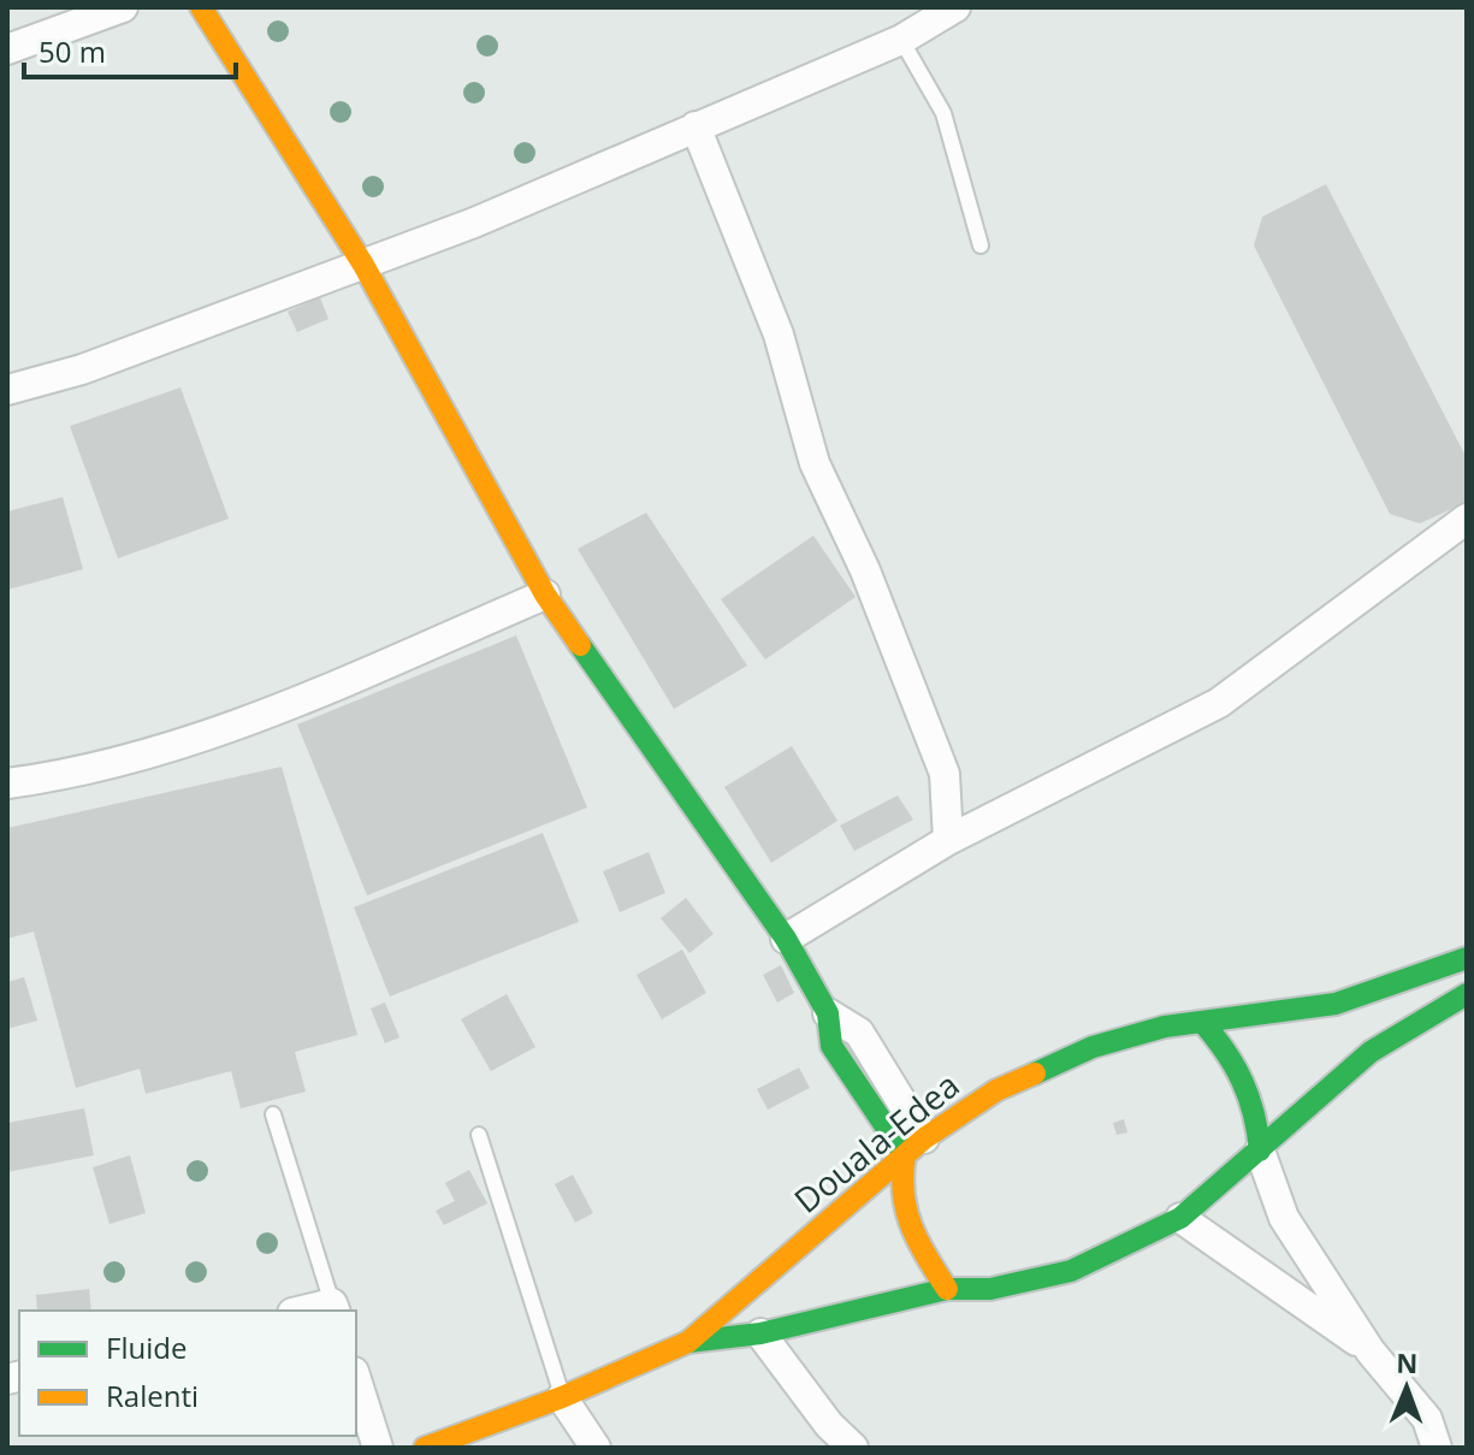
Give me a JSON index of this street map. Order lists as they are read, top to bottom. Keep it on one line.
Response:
{"streets":{"main road":["Douala-Edea"]},"legend":["Fluide","Ralenti"],"scale_bar":"50 m","north":"top"}
